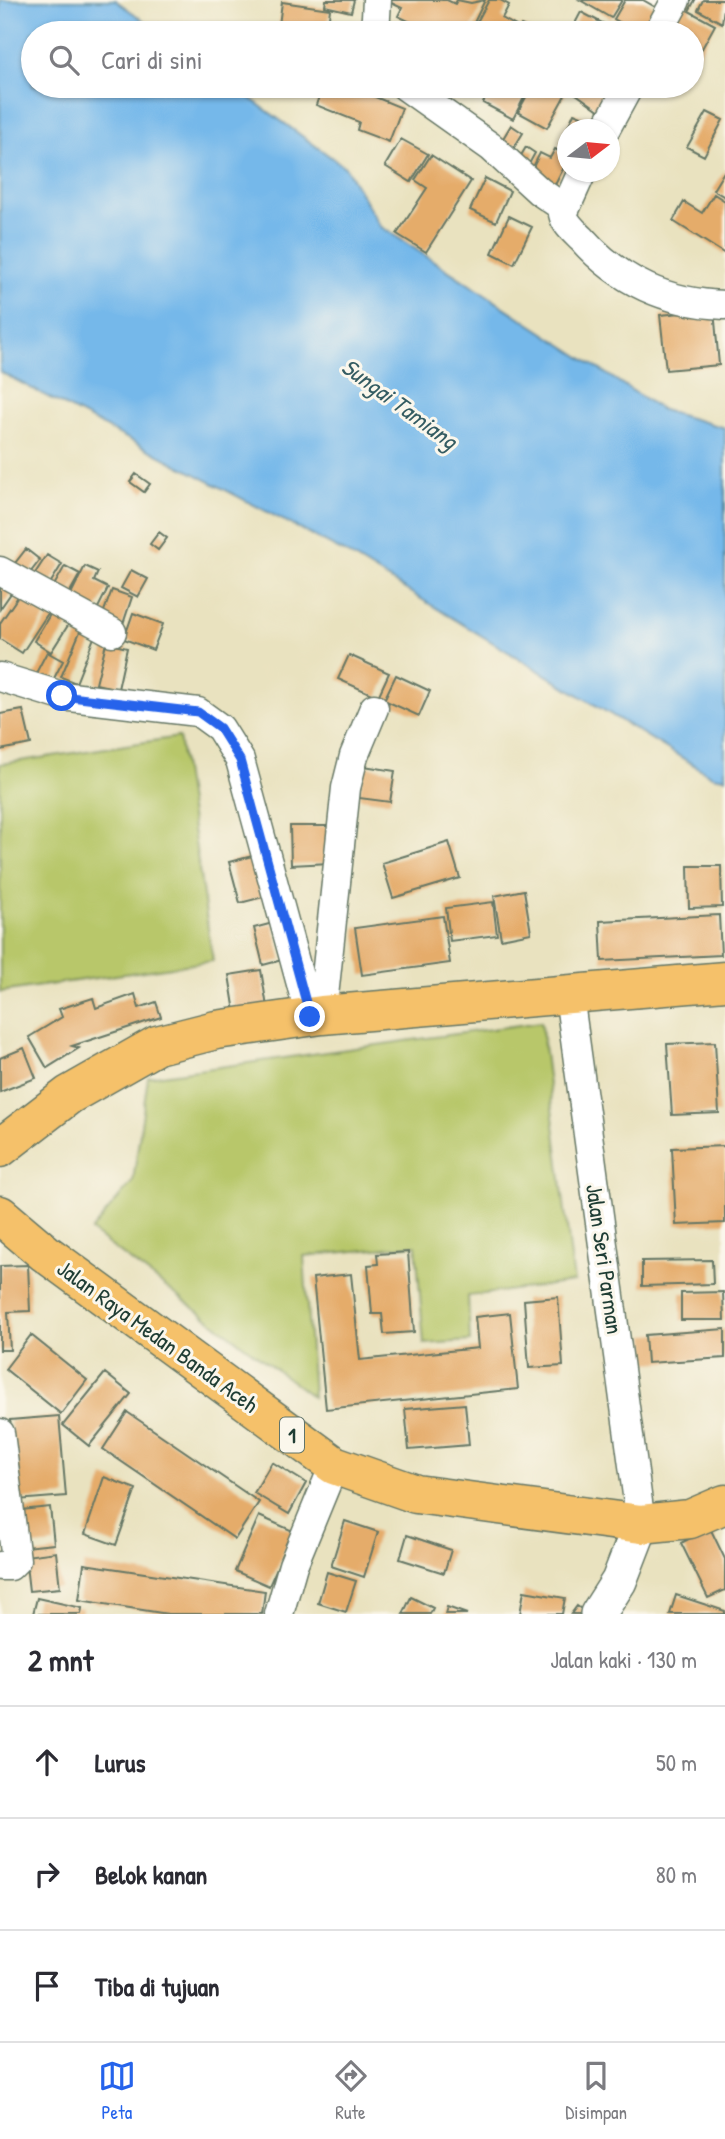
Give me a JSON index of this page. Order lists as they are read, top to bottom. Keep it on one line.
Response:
{"streets":{"highway":["Jalan Raya Medan Banda Aceh","1"],"street":["Jalan Seri Parman"]},"crossings":[["Jalan Seri Parman","Jalan Raya Medan Banda Aceh"]],"water":["Sungai Tamiang"],"north":"right","page":{"search":"Cari di sini","heading":["2 mnt","Jalan kaki · 130 m"],"list":[["Lurus","50 m"],["Belok kanan","80 m"],"Tiba di tujuan"],"nav":["Peta","Rute","Disimpan"]}}
